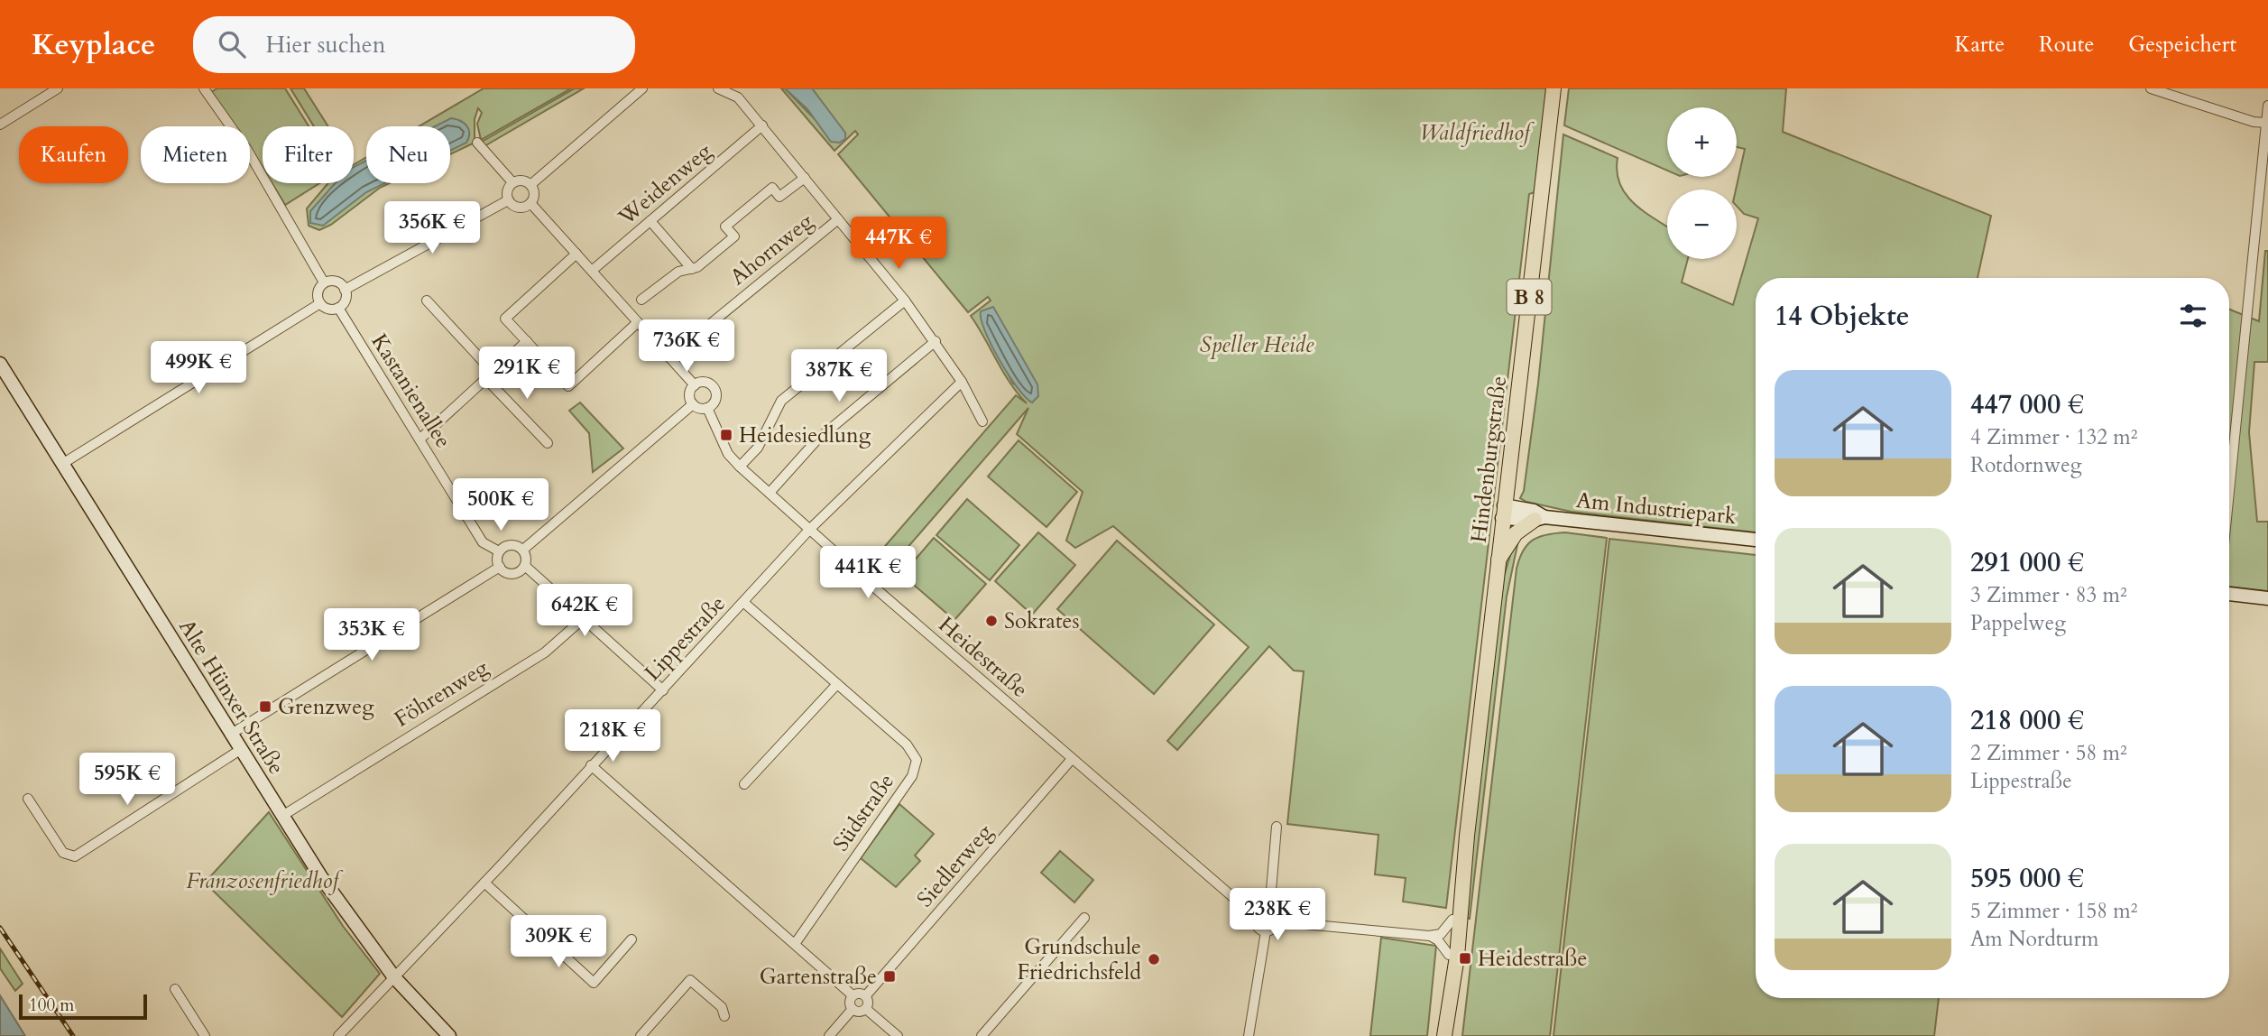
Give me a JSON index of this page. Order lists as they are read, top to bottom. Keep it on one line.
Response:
{"streets":{"main road":["B 8","Hindenburgstraße"],"street":["Weidenweg","Ahornweg","Kastanienallee","Am Industriepark","Lippestraße","Heidestraße","Föhrenweg","Alte Hünxer Straße","Südstraße","Siedlerweg"]},"crossings":[["Weidenweg","Heidestraße"],["Ahornweg","Heidestraße"],["Hindenburgstraße","Am Industriepark"],["Lippestraße","Heidestraße"],["Lippestraße","Alte Hünxer Straße"],["Lippestraße","Südstraße"],["Heidestraße","Siedlerweg"],["Föhrenweg","Alte Hünxer Straße"]],"parks":["Waldfriedhof","Speller Heide","Franzosenfriedhof"],"places":{"transit":["Heidesiedlung","Grenzweg","Heidestraße","Gartenstraße"],"other":["Sokrates","Grundschule Friedrichsfeld"]},"scale_bar":"100 m","page":{"header":"Keyplace","search":"Hier suchen","nav":["Karte","Route","Gespeichert"],"map_buttons":["+","−"],"chip":["Kaufen","Mieten","Filter","Neu"],"price":["356K €","447K €","736K €","499K €","291K €","387K €","500K €","441K €","642K €","353K €","218K €","595K €","238K €","309K €"],"heading":"14 Objekte","list":[{"name":"447 000 €","note":"4 Zimmer · 132 m² · Rotdornweg"},{"name":"291 000 €","note":"3 Zimmer · 83 m² · Pappelweg"},{"name":"218 000 €","note":"2 Zimmer · 58 m² · Lippestraße"},{"name":"595 000 €","note":"5 Zimmer · 158 m² · Am Nordturm"}],"scale":"100 m"}}
